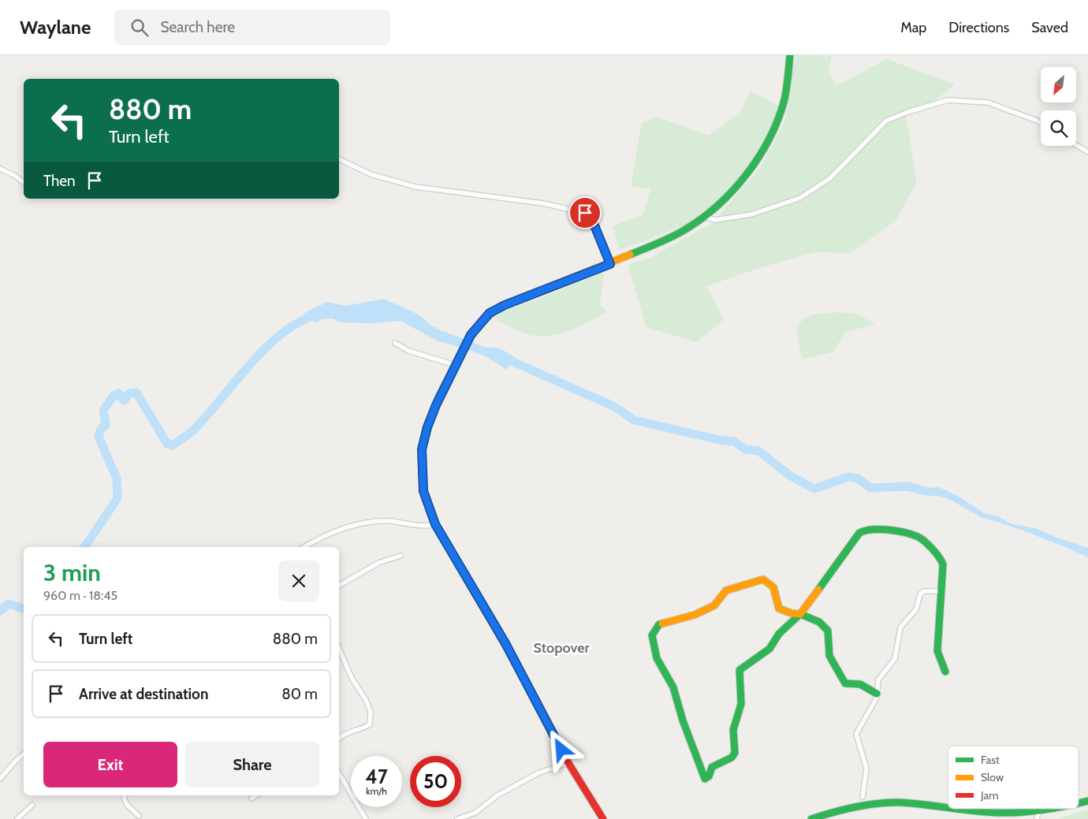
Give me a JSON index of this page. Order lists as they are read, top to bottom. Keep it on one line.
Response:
{"districts":["Stopover"],"legend":["Fast","Slow","Jam"],"north":"bottom left","page":{"header":"Waylane","search":"Search here","nav":["Map","Directions","Saved"],"turn":["880 m","Turn left"],"then":"Then","heading":["3 min","960 m · 18:45"],"list":[{"name":"Turn left","value":"880 m"},{"name":"Arrive at destination","value":"80 m"}],"buttons":["Exit","Share"],"speed":"47 km/h","limit":"50"}}
